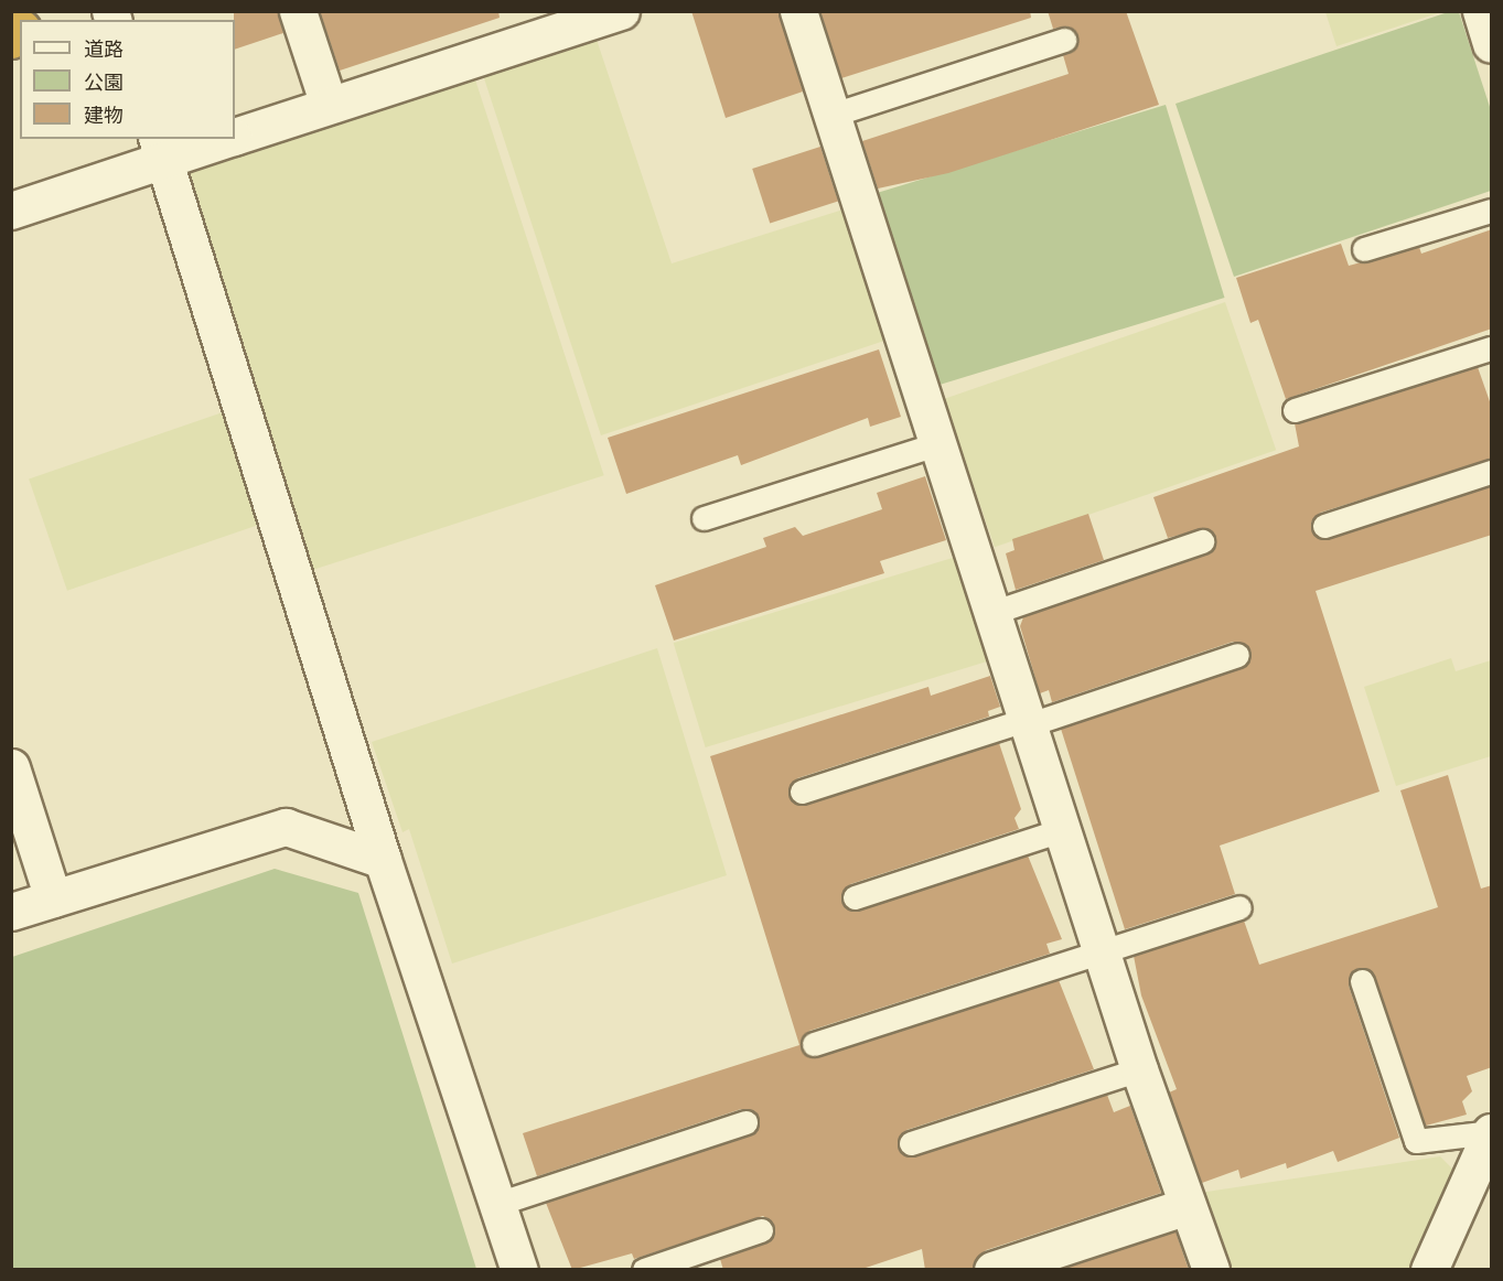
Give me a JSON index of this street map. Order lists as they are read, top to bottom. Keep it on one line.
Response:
{"legend":["道路","公園","建物"]}
